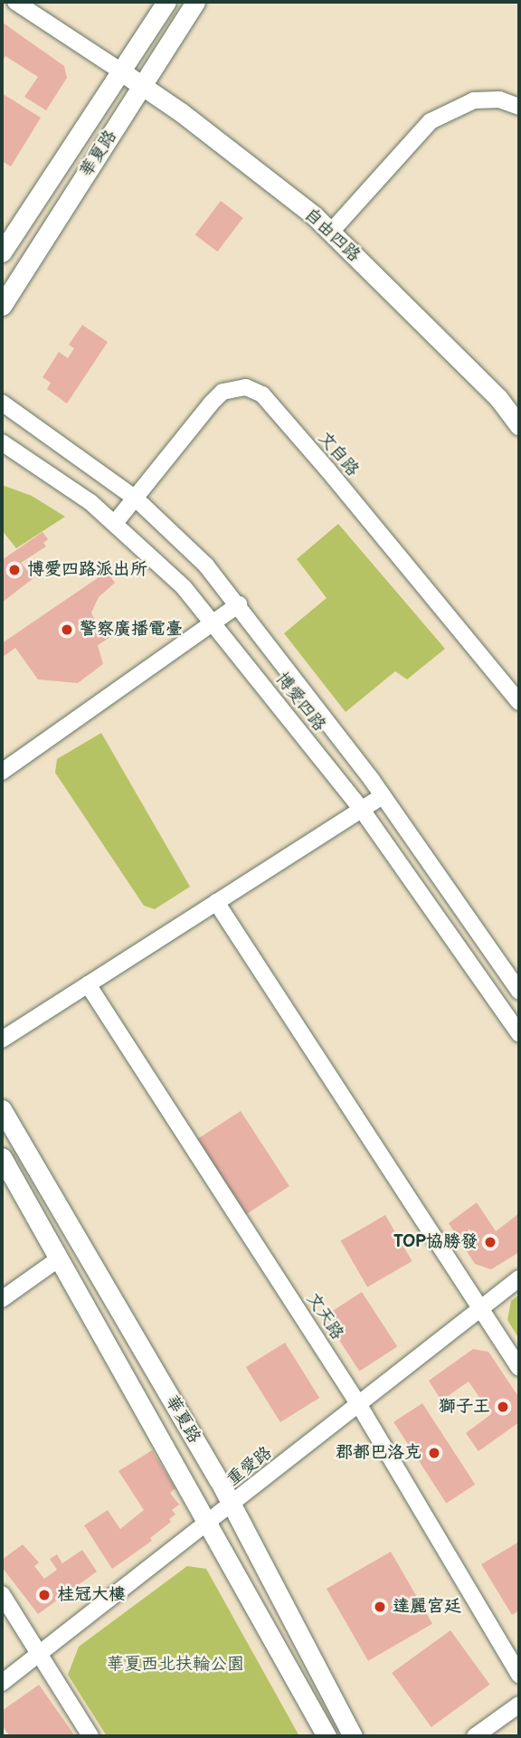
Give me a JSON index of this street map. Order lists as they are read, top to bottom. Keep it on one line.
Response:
{"streets":{"street":["華夏路","自由四路","文自路","博愛四路","文天路","重愛路"]},"crossings":[["華夏路","自由四路"],["華夏路","重愛路"],["文自路","博愛四路"],["文天路","重愛路"]],"parks":["華夏西北扶輪公園"],"places":["博愛四路派出所","警察廣播電臺","TOP協勝發","獅子王","郡都巴洛克","桂冠大樓","達麗宮廷"]}
